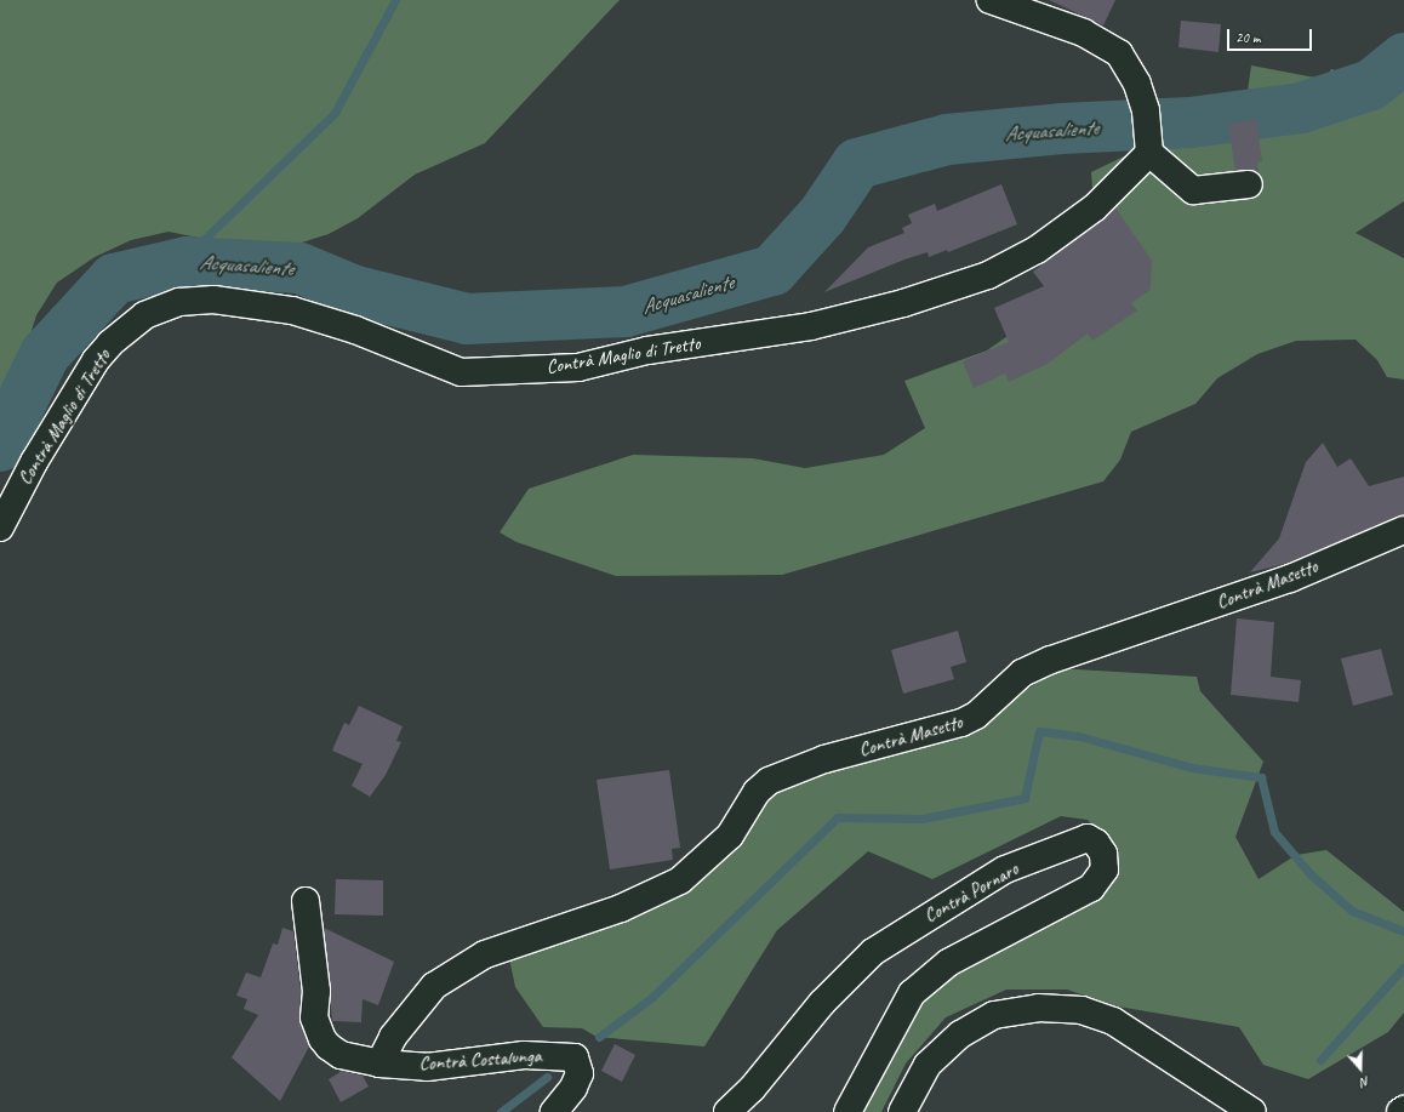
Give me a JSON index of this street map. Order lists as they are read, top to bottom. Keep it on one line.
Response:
{"streets":{"street":["Contrà Maglio di Tretto","Contrà Masetto","Contrà Pornaro","Contrà Costalunga"]},"crossings":[["Contrà Masetto","Contrà Costalunga"]],"water":["Acquasaliente"],"scale_bar":"20 m","north":"bottom"}
